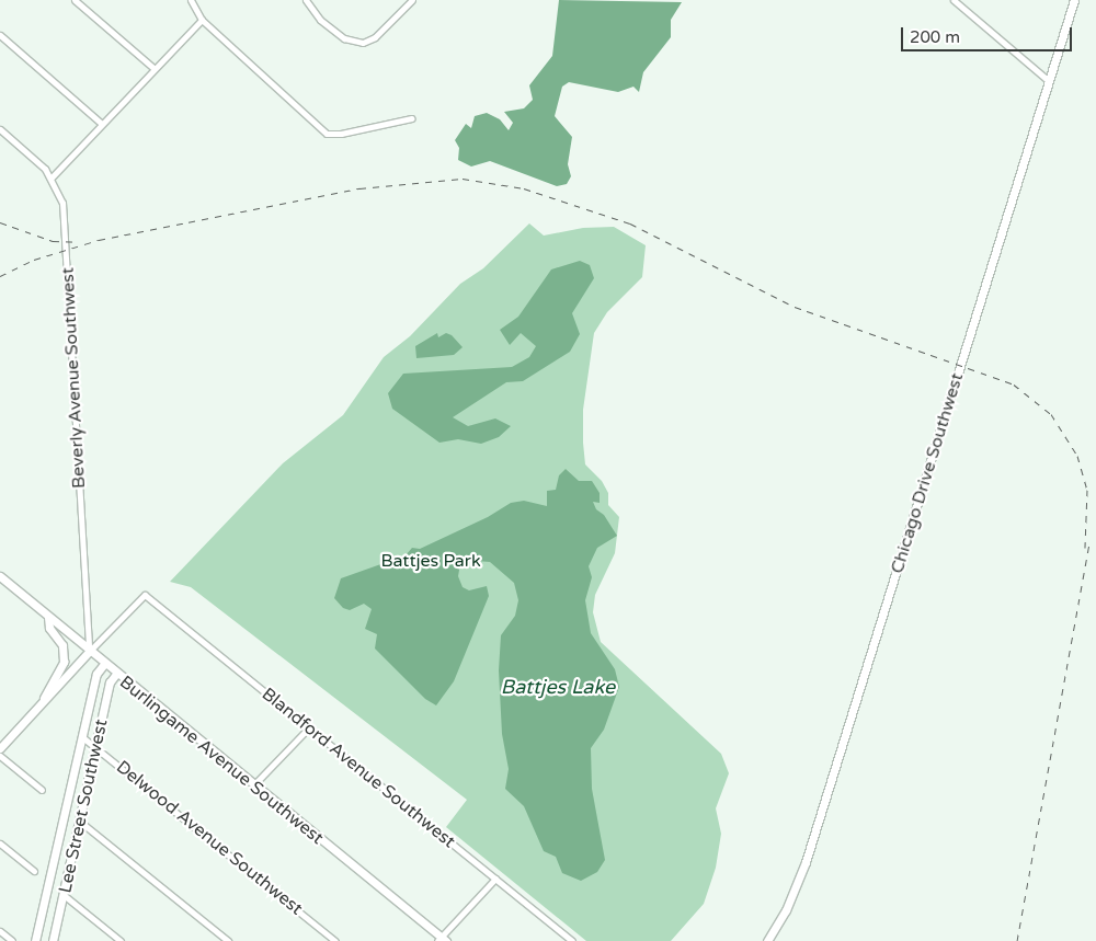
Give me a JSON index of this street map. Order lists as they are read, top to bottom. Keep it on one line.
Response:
{"streets":{"main road":["Chicago Drive Southwest","Burlingame Avenue Southwest","Lee Street Southwest"],"street":["Beverly Avenue Southwest","Blandford Avenue Southwest","Delwood Avenue Southwest"]},"crossings":[["Beverly Avenue Southwest","Burlingame Avenue Southwest"],["Beverly Avenue Southwest","Blandford Avenue Southwest"],["Burlingame Avenue Southwest","Blandford Avenue Southwest"],["Burlingame Avenue Southwest","Lee Street Southwest"],["Lee Street Southwest","Delwood Avenue Southwest"]],"water":["Battjes Lake"],"parks":["Battjes Park"],"scale_bar":"200 m"}
